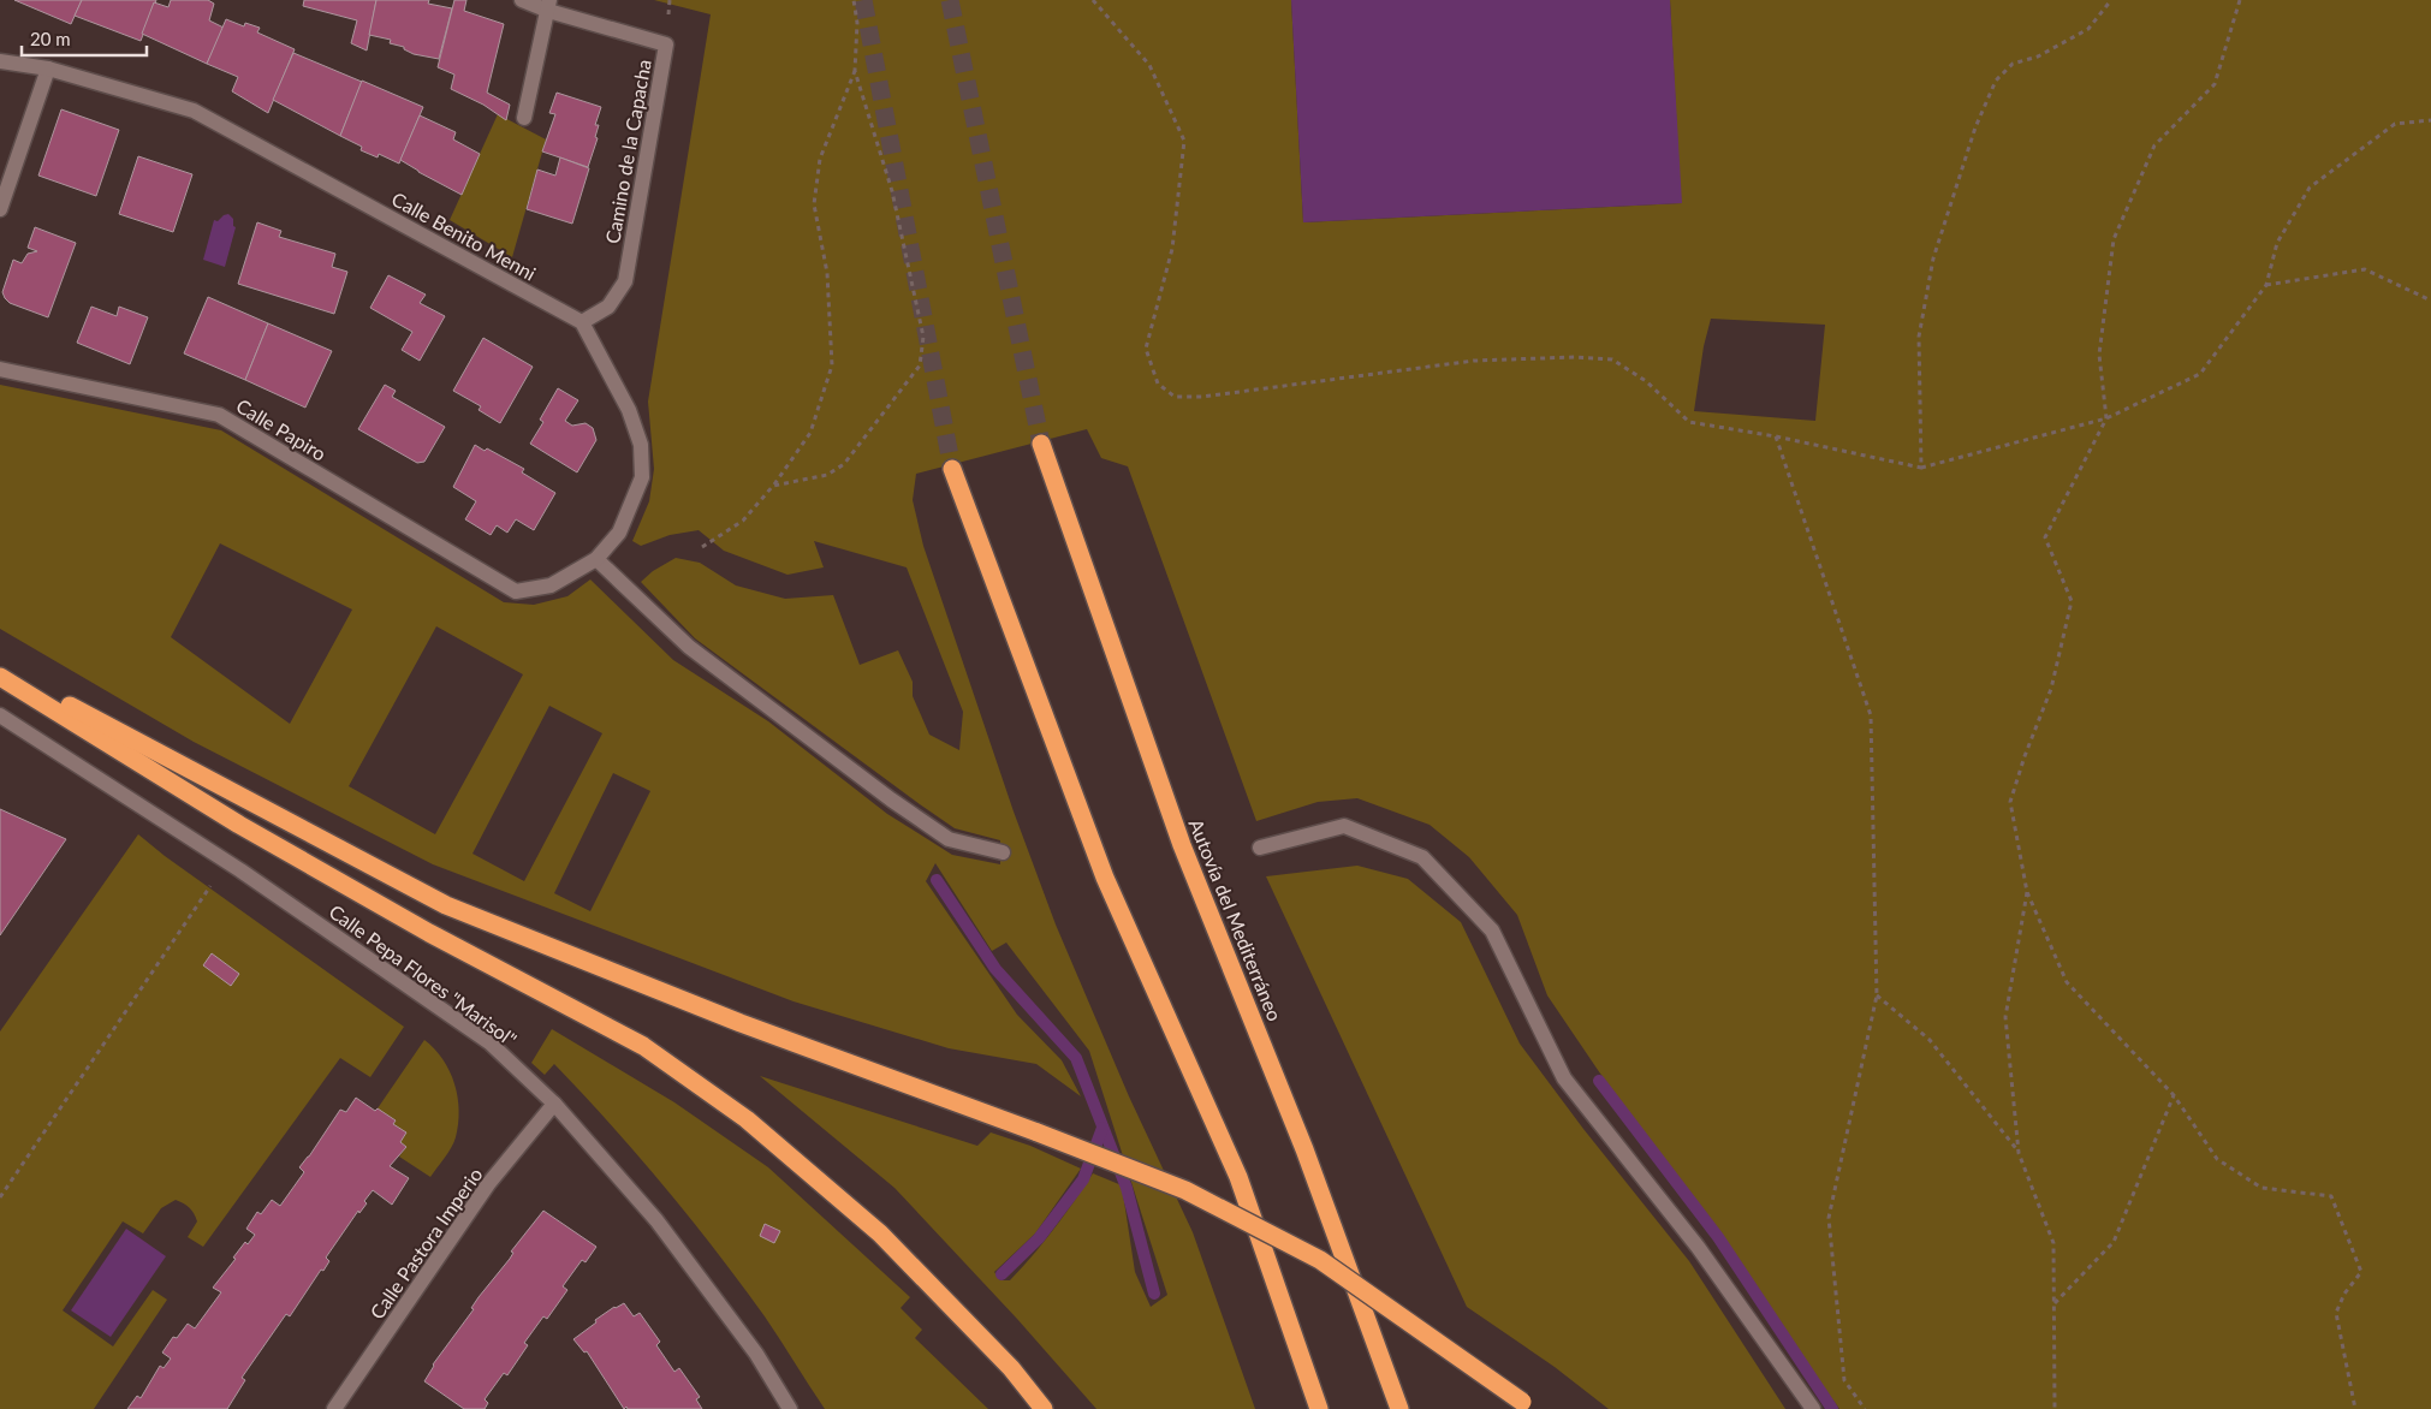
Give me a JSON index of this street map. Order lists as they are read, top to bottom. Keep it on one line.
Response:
{"streets":{"highway":["Autovía del Mediterráneo"],"street":["Camino de la Capacha","Calle Benito Menni","Calle Papiro","Calle Pepa Flores \"Marisol\"","Calle Pastora Imperio"]},"crossings":[["Camino de la Capacha","Calle Benito Menni"],["Calle Pepa Flores \"Marisol\"","Calle Pastora Imperio"]],"scale_bar":"20 m"}
